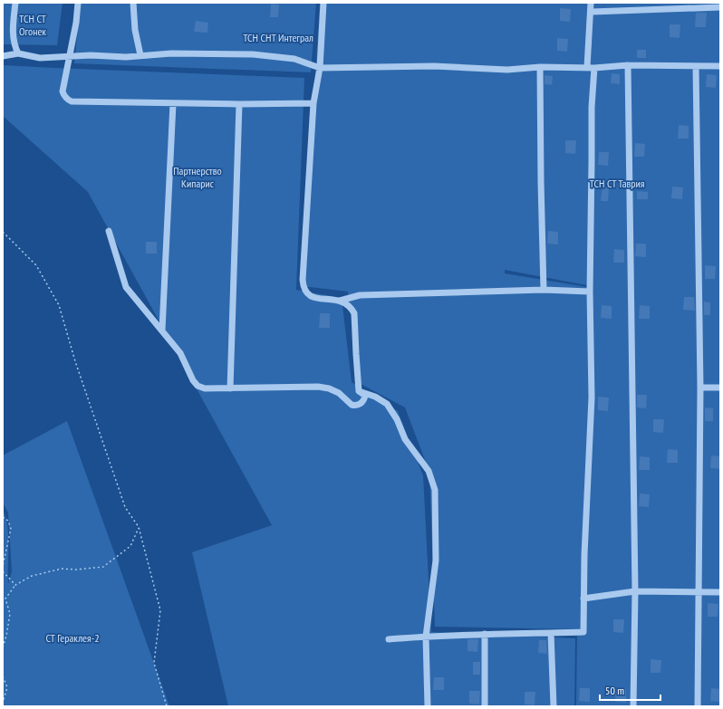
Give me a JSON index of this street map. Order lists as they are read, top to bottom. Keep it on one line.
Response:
{"parks":["ТСН СТ Огонек","ТСН СНТ Интеграл","Партнерство Кипарис","ТСН СТ Таврия","СТ Гераклея-2"],"scale_bar":"50 m"}
